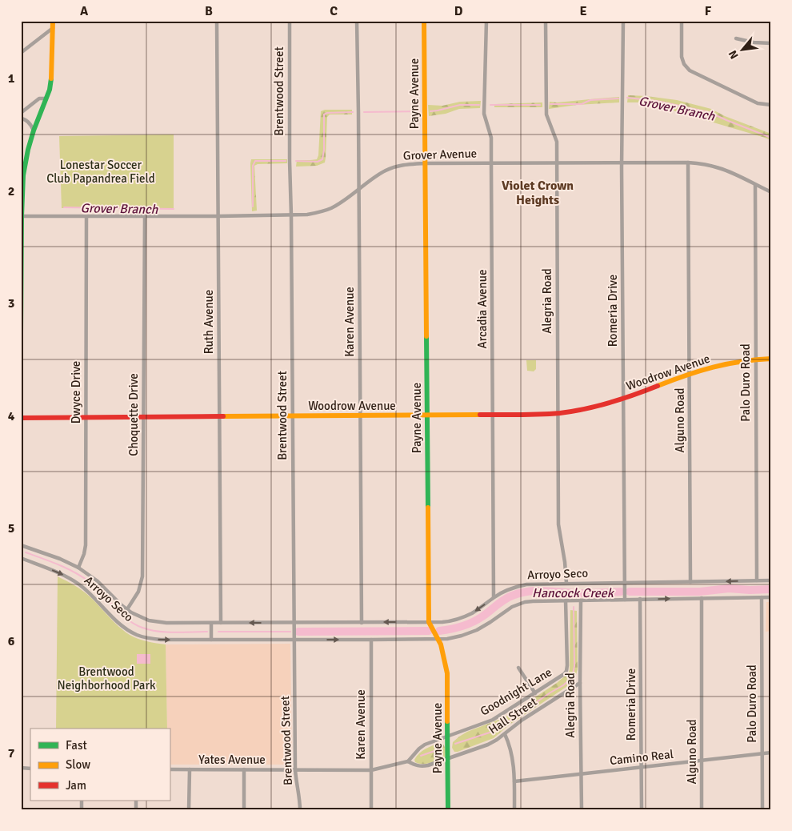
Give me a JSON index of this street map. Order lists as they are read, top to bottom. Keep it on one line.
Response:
{"streets":{"street":["Brentwood Street","Payne Avenue","Grover Avenue","Alegria Road","Arcadia Avenue","Romeria Drive","Ruth Avenue","Karen Avenue","Woodrow Avenue","Palo Duro Road","Dwyce Drive","Choquette Drive","Alguno Road","Arroyo Seco","Goodnight Lane","Hall Street","Camino Real","Yates Avenue"]},"crossings":[["Brentwood Street","Grover Avenue"],["Brentwood Street","Woodrow Avenue"],["Brentwood Street","Arroyo Seco"],["Brentwood Street","Yates Avenue"],["Payne Avenue","Grover Avenue"],["Payne Avenue","Woodrow Avenue"],["Payne Avenue","Arroyo Seco"],["Payne Avenue","Goodnight Lane"],["Payne Avenue","Hall Street"],["Grover Avenue","Alegria Road"],["Grover Avenue","Arcadia Avenue"],["Grover Avenue","Romeria Drive"],["Grover Avenue","Ruth Avenue"],["Grover Avenue","Karen Avenue"],["Grover Avenue","Palo Duro Road"],["Grover Avenue","Dwyce Drive"],["Grover Avenue","Choquette Drive"],["Grover Avenue","Alguno Road"],["Alegria Road","Woodrow Avenue"],["Alegria Road","Arroyo Seco"],["Alegria Road","Hall Street"],["Alegria Road","Camino Real"],["Arcadia Avenue","Woodrow Avenue"],["Arcadia Avenue","Arroyo Seco"],["Romeria Drive","Woodrow Avenue"],["Romeria Drive","Arroyo Seco"],["Romeria Drive","Camino Real"],["Ruth Avenue","Woodrow Avenue"],["Ruth Avenue","Arroyo Seco"],["Karen Avenue","Woodrow Avenue"],["Karen Avenue","Arroyo Seco"],["Woodrow Avenue","Palo Duro Road"],["Woodrow Avenue","Dwyce Drive"],["Woodrow Avenue","Choquette Drive"],["Woodrow Avenue","Alguno Road"],["Palo Duro Road","Arroyo Seco"],["Palo Duro Road","Camino Real"],["Dwyce Drive","Arroyo Seco"],["Choquette Drive","Arroyo Seco"],["Alguno Road","Arroyo Seco"],["Alguno Road","Camino Real"],["Arroyo Seco","Goodnight Lane"],["Goodnight Lane","Hall Street"]],"districts":["Violet Crown Heights"],"water":["Grover Branch","Hancock Creek"],"parks":["Lonestar Soccer Club Papandrea Field","Brentwood Neighborhood Park"],"legend":["Fast","Slow","Jam"],"north":"bottom left","grid":{"columns":["A","B","C","D","E","F"],"rows":["1","2","3","4","5","6","7"]}}
